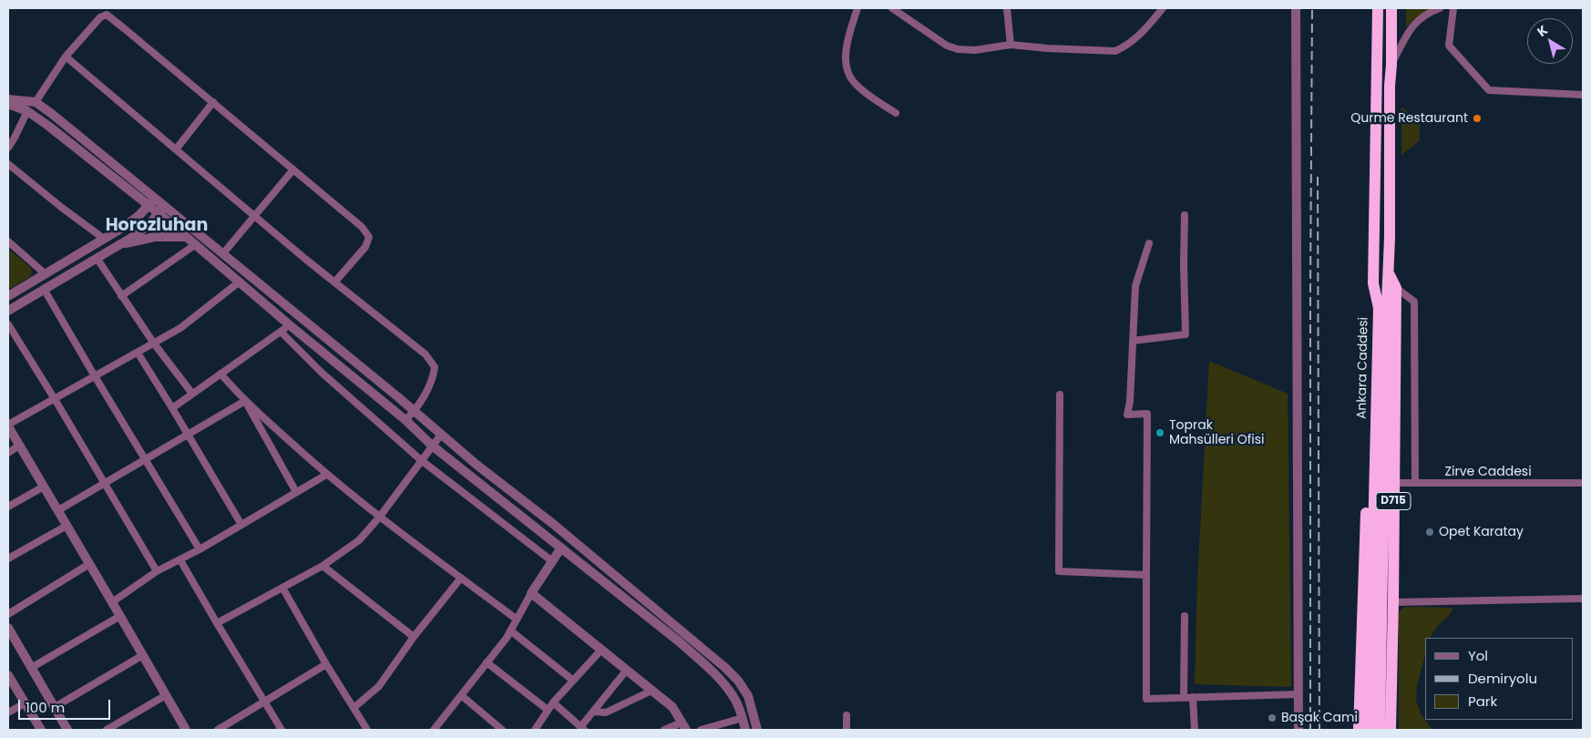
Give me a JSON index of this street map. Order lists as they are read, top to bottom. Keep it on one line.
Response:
{"streets":{"highway":["Ankara Caddesi","D715"],"street":["Zirve Caddesi"]},"crossings":[["Ankara Caddesi","D715"],["Zirve Caddesi","D715"]],"districts":["Horozluhan"],"places":["Qurme Restaurant","Toprak Mahsülleri Ofisi","Opet Karatay","Başak Cami"],"legend":["Yol","Demiryolu","Park"],"scale_bar":"100 m","north":"top left"}
